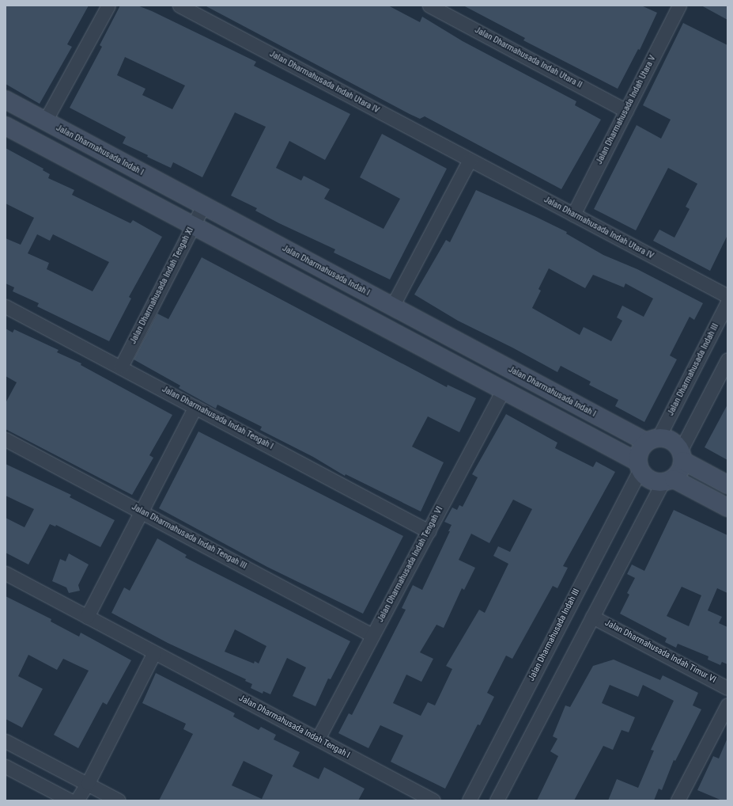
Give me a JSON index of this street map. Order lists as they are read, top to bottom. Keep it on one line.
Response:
{"streets":{"main road":["Jalan Dharmahusada Indah I"],"street":["Jalan Dharmahusada Indah Utara II","Jalan Dharmahusada Indah Utara IV","Jalan Dharmahusada Indah Utara V","Jalan Dharmahusada Indah Tengah XI","Jalan Dharmahusada Indah III","Jalan Dharmahusada Indah Tengah I","Jalan Dharmahusada Indah Tengah III","Jalan Dharmahusada Indah Tengah VI","Jalan Dharmahusada Indah Timur VI"]},"crossings":[["Jalan Dharmahusada Indah Utara II","Jalan Dharmahusada Indah Utara V"],["Jalan Dharmahusada Indah Utara IV","Jalan Dharmahusada Indah Utara V"],["Jalan Dharmahusada Indah I","Jalan Dharmahusada Indah Tengah XI"],["Jalan Dharmahusada Indah I","Jalan Dharmahusada Indah III"],["Jalan Dharmahusada Indah Tengah XI","Jalan Dharmahusada Indah Tengah I"],["Jalan Dharmahusada Indah Tengah I","Jalan Dharmahusada Indah Tengah VI"],["Jalan Dharmahusada Indah Tengah III","Jalan Dharmahusada Indah Tengah VI"]]}
